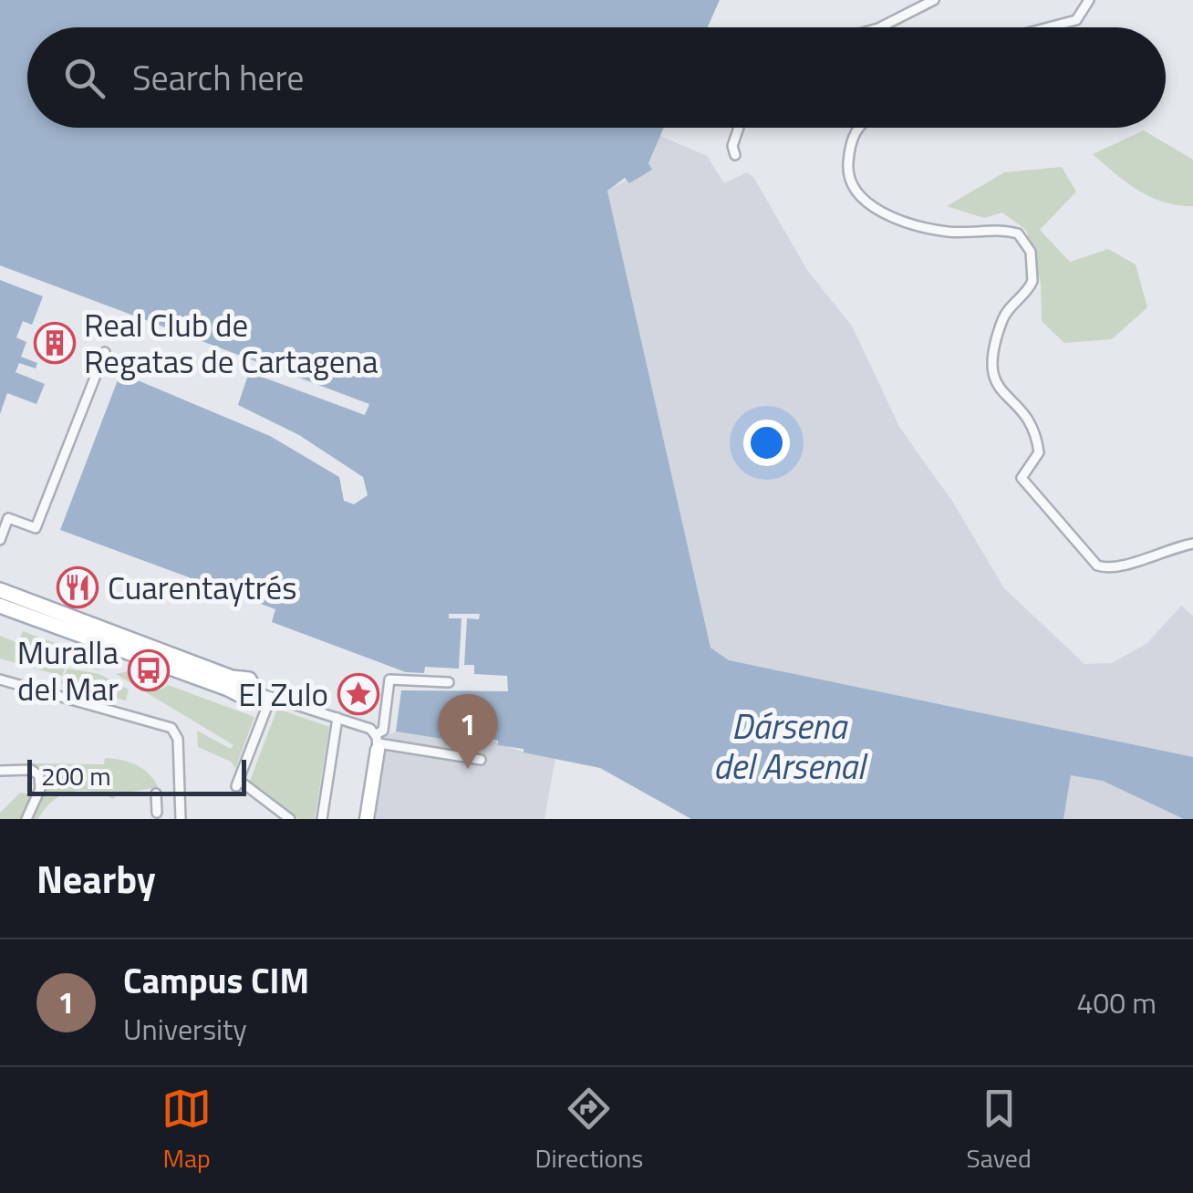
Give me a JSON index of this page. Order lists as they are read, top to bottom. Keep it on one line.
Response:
{"water":["Dársena del Arsenal"],"places":{"building":["Real Club de Regatas de Cartagena"],"restaurant":["Cuarentaytrés"],"bus stop":["Muralla del Mar"],"place":["El Zulo"]},"scale_bar":"200 m","page":{"search":"Search here","pins":"1","scale":"200 m","heading":"Nearby","list":[{"mark":"1","name":"Campus CIM","note":"University","value":"400 m"}],"nav":["Map","Directions","Saved"]}}
